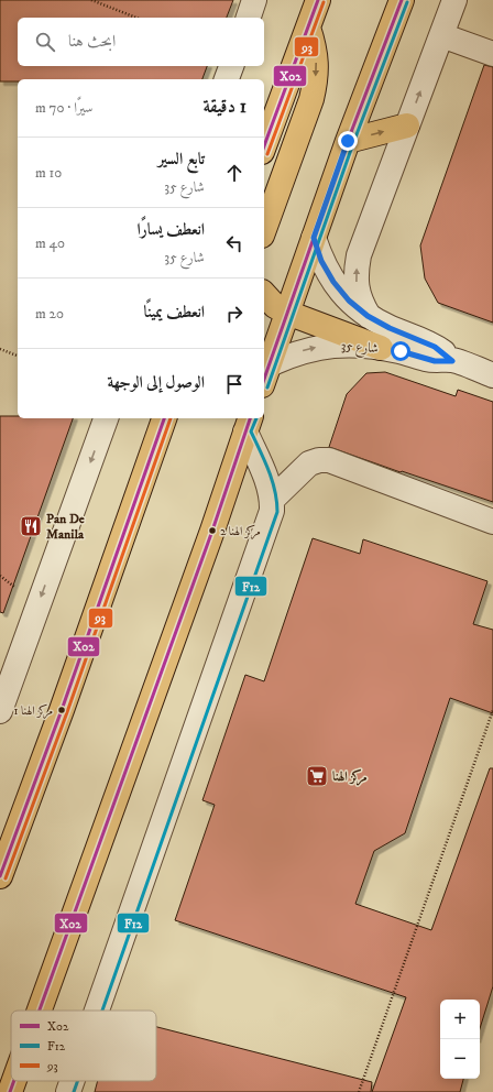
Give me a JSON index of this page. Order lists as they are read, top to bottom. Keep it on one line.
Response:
{"streets":{"street":["شارع 35"]},"places":{"restaurant":["Pan De Manila"],"other":["مركز الهنا 2","مركز الهنا 1"],"supermarket":["مركز الهنا"]},"lines":["transit line X02","transit line F12","transit line 93"],"legend":["X02","F12","93"],"page":{"search":"ابحث هنا","heading":["1 دقيقة","سيرًا · 70 m"],"list":[["تابع السير","شارع 35","10 m"],["انعطف يسارًا","شارع 35","40 m"],["انعطف يمينًا","20 m"],"الوصول إلى الوجهة"],"map_buttons":["+","−"]}}
